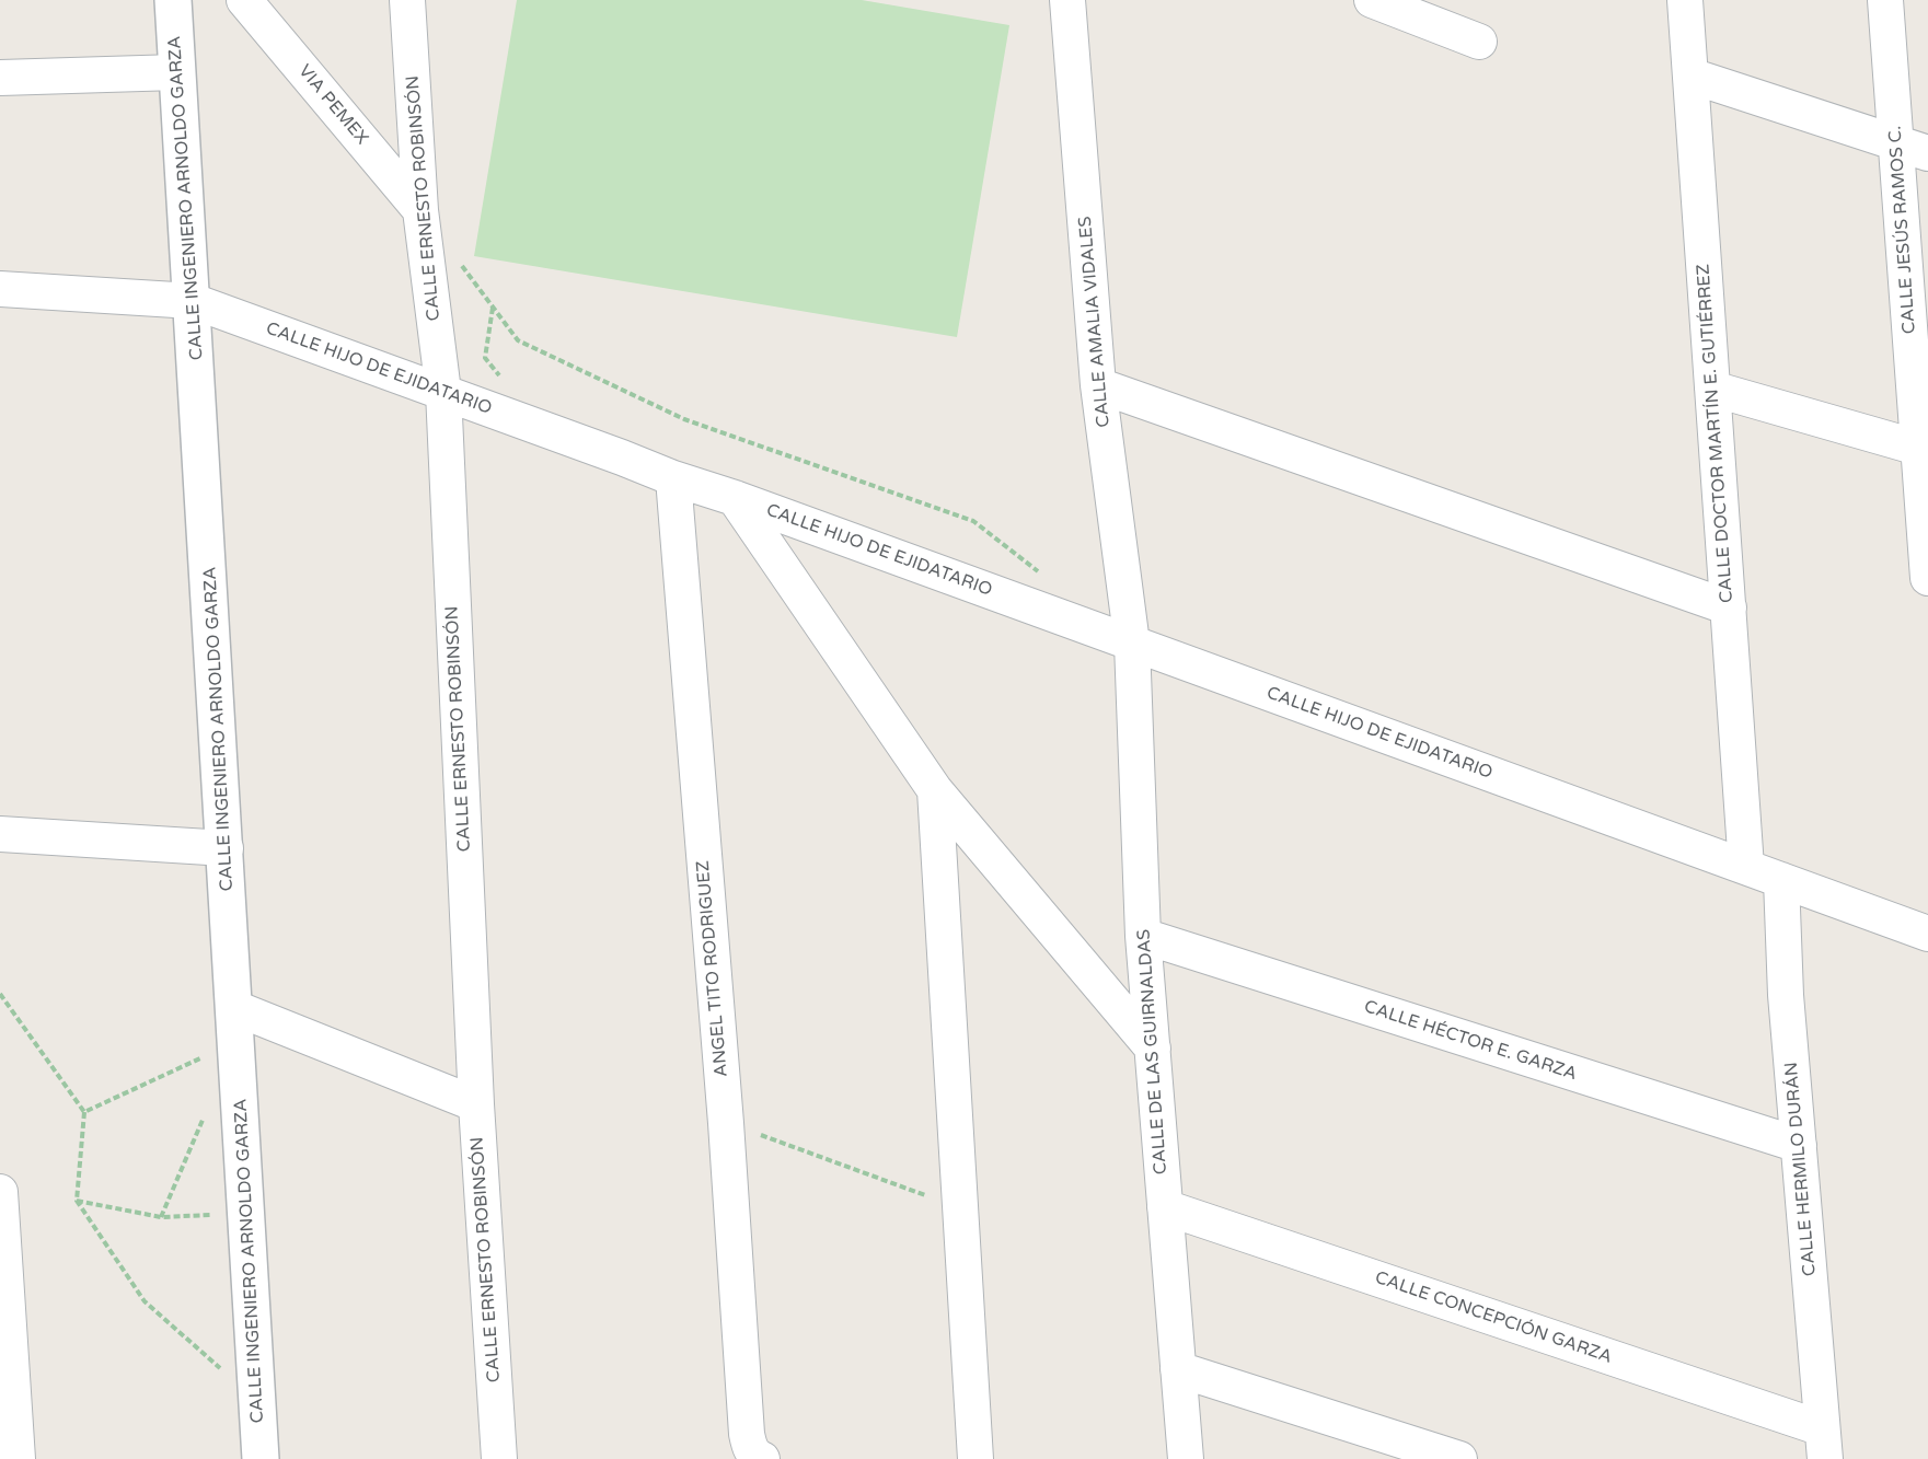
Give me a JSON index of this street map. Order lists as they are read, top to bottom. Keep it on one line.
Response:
{"streets":{"street":["VIA PEMEX","CALLE INGENIERO ARNOLDO GARZA","CALLE ERNESTO ROBINSÓN","CALLE JESÚS RAMOS C.","CALLE AMALIA VIDALES","CALLE HIJO DE EJIDATARIO","CALLE DOCTOR MARTÍN E. GUTIÉRREZ","ANGEL TITO RODRIGUEZ","CALLE HÉCTOR E. GARZA","CALLE DE LAS GUIRNALDAS","CALLE HERMILO DURÁN","CALLE CONCEPCIÓN GARZA"]},"crossings":[["VIA PEMEX","CALLE ERNESTO ROBINSÓN"],["CALLE INGENIERO ARNOLDO GARZA","CALLE HIJO DE EJIDATARIO"],["CALLE ERNESTO ROBINSÓN","CALLE HIJO DE EJIDATARIO"],["CALLE AMALIA VIDALES","CALLE HIJO DE EJIDATARIO"],["CALLE AMALIA VIDALES","CALLE DE LAS GUIRNALDAS"],["CALLE HIJO DE EJIDATARIO","CALLE DOCTOR MARTÍN E. GUTIÉRREZ"],["CALLE HIJO DE EJIDATARIO","ANGEL TITO RODRIGUEZ"],["CALLE HIJO DE EJIDATARIO","CALLE DE LAS GUIRNALDAS"],["CALLE HIJO DE EJIDATARIO","CALLE HERMILO DURÁN"],["CALLE HÉCTOR E. GARZA","CALLE DE LAS GUIRNALDAS"],["CALLE HÉCTOR E. GARZA","CALLE HERMILO DURÁN"],["CALLE DE LAS GUIRNALDAS","CALLE CONCEPCIÓN GARZA"],["CALLE HERMILO DURÁN","CALLE CONCEPCIÓN GARZA"]]}
